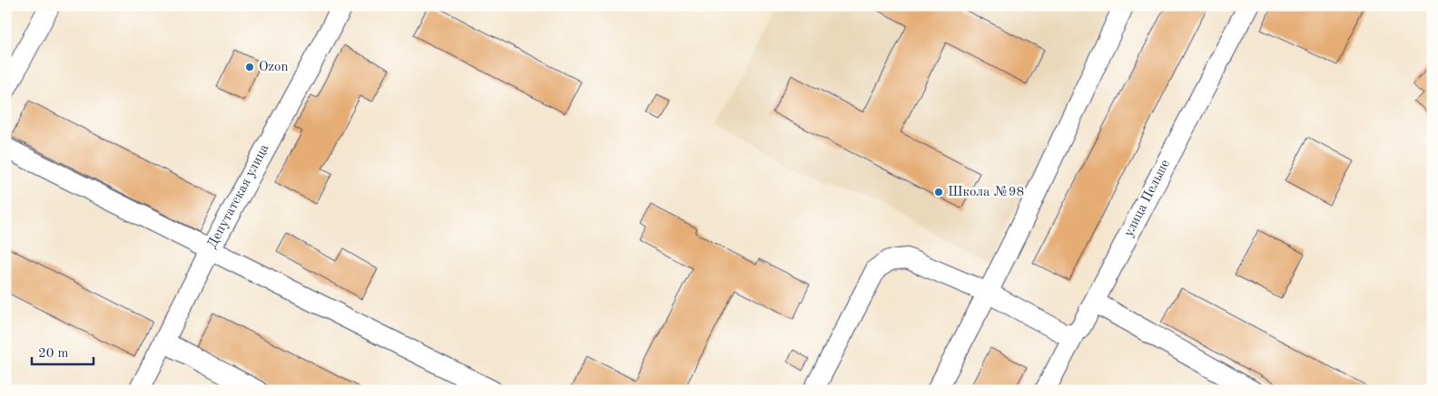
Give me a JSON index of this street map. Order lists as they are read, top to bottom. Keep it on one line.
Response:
{"streets":{"street":["Депутатская улица","улица Пельше"]},"places":["Ozon","Школа №98"],"scale_bar":"20 m"}
